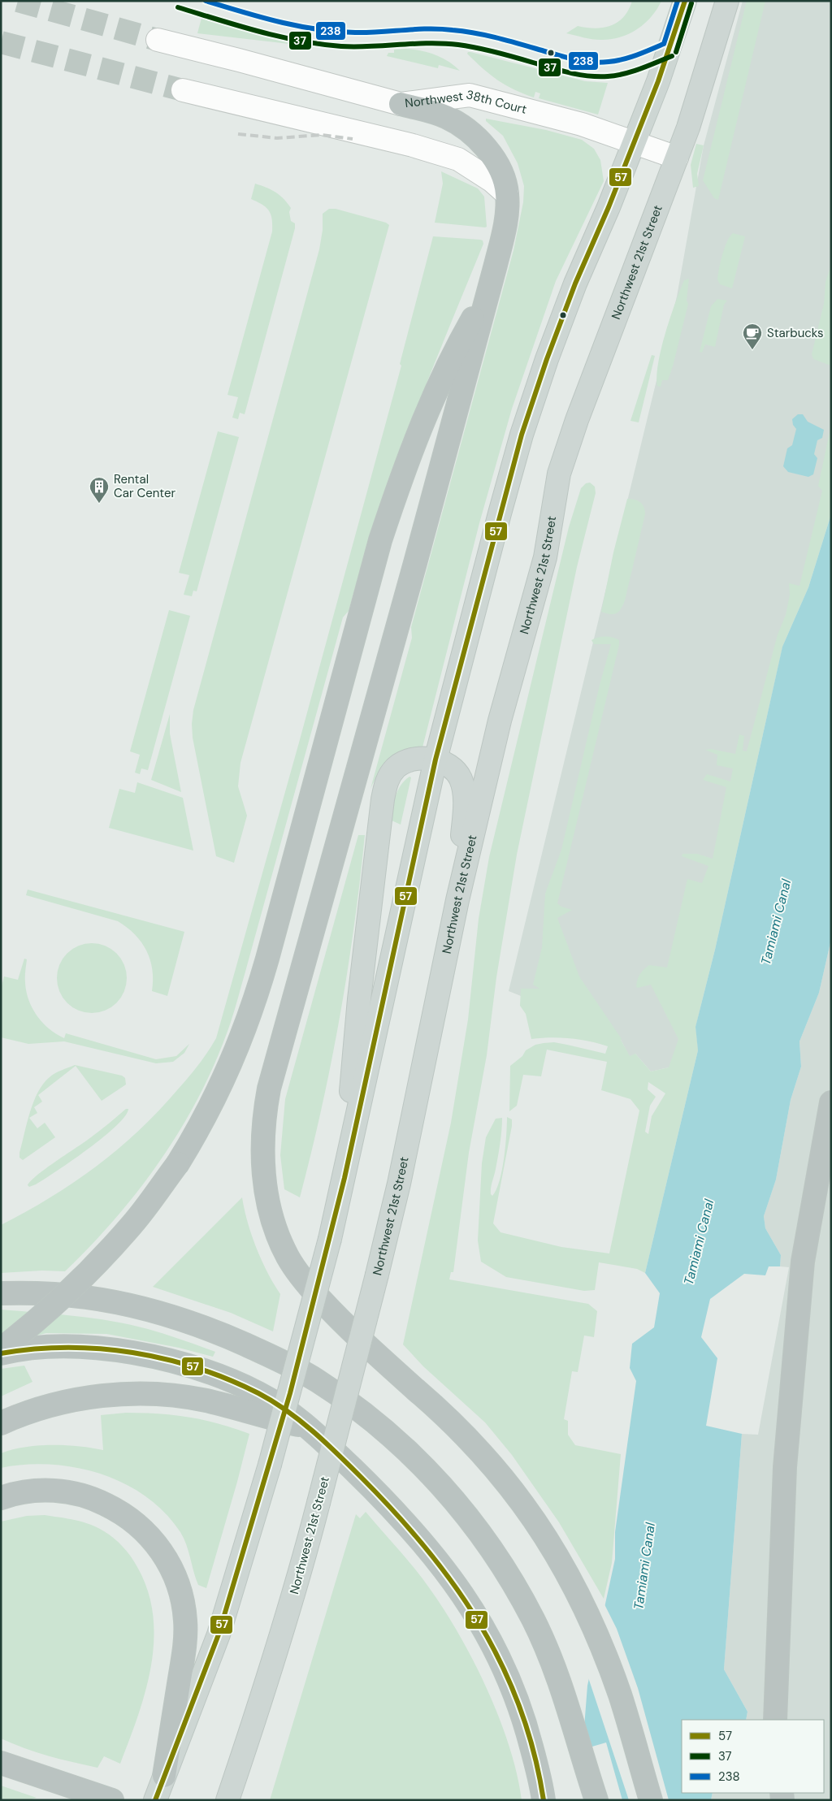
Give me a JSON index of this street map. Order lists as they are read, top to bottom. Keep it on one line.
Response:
{"streets":{"main road":["Northwest 21st Street"],"street":["Northwest 38th Court"]},"crossings":[["Northwest 38th Court","Northwest 21st Street"]],"water":["Tamiami Canal"],"places":{"cafe":["Starbucks"],"building":["Rental Car Center"]},"lines":["transit line 57","transit line 238","transit line 37"],"legend":["57","37","238"]}
